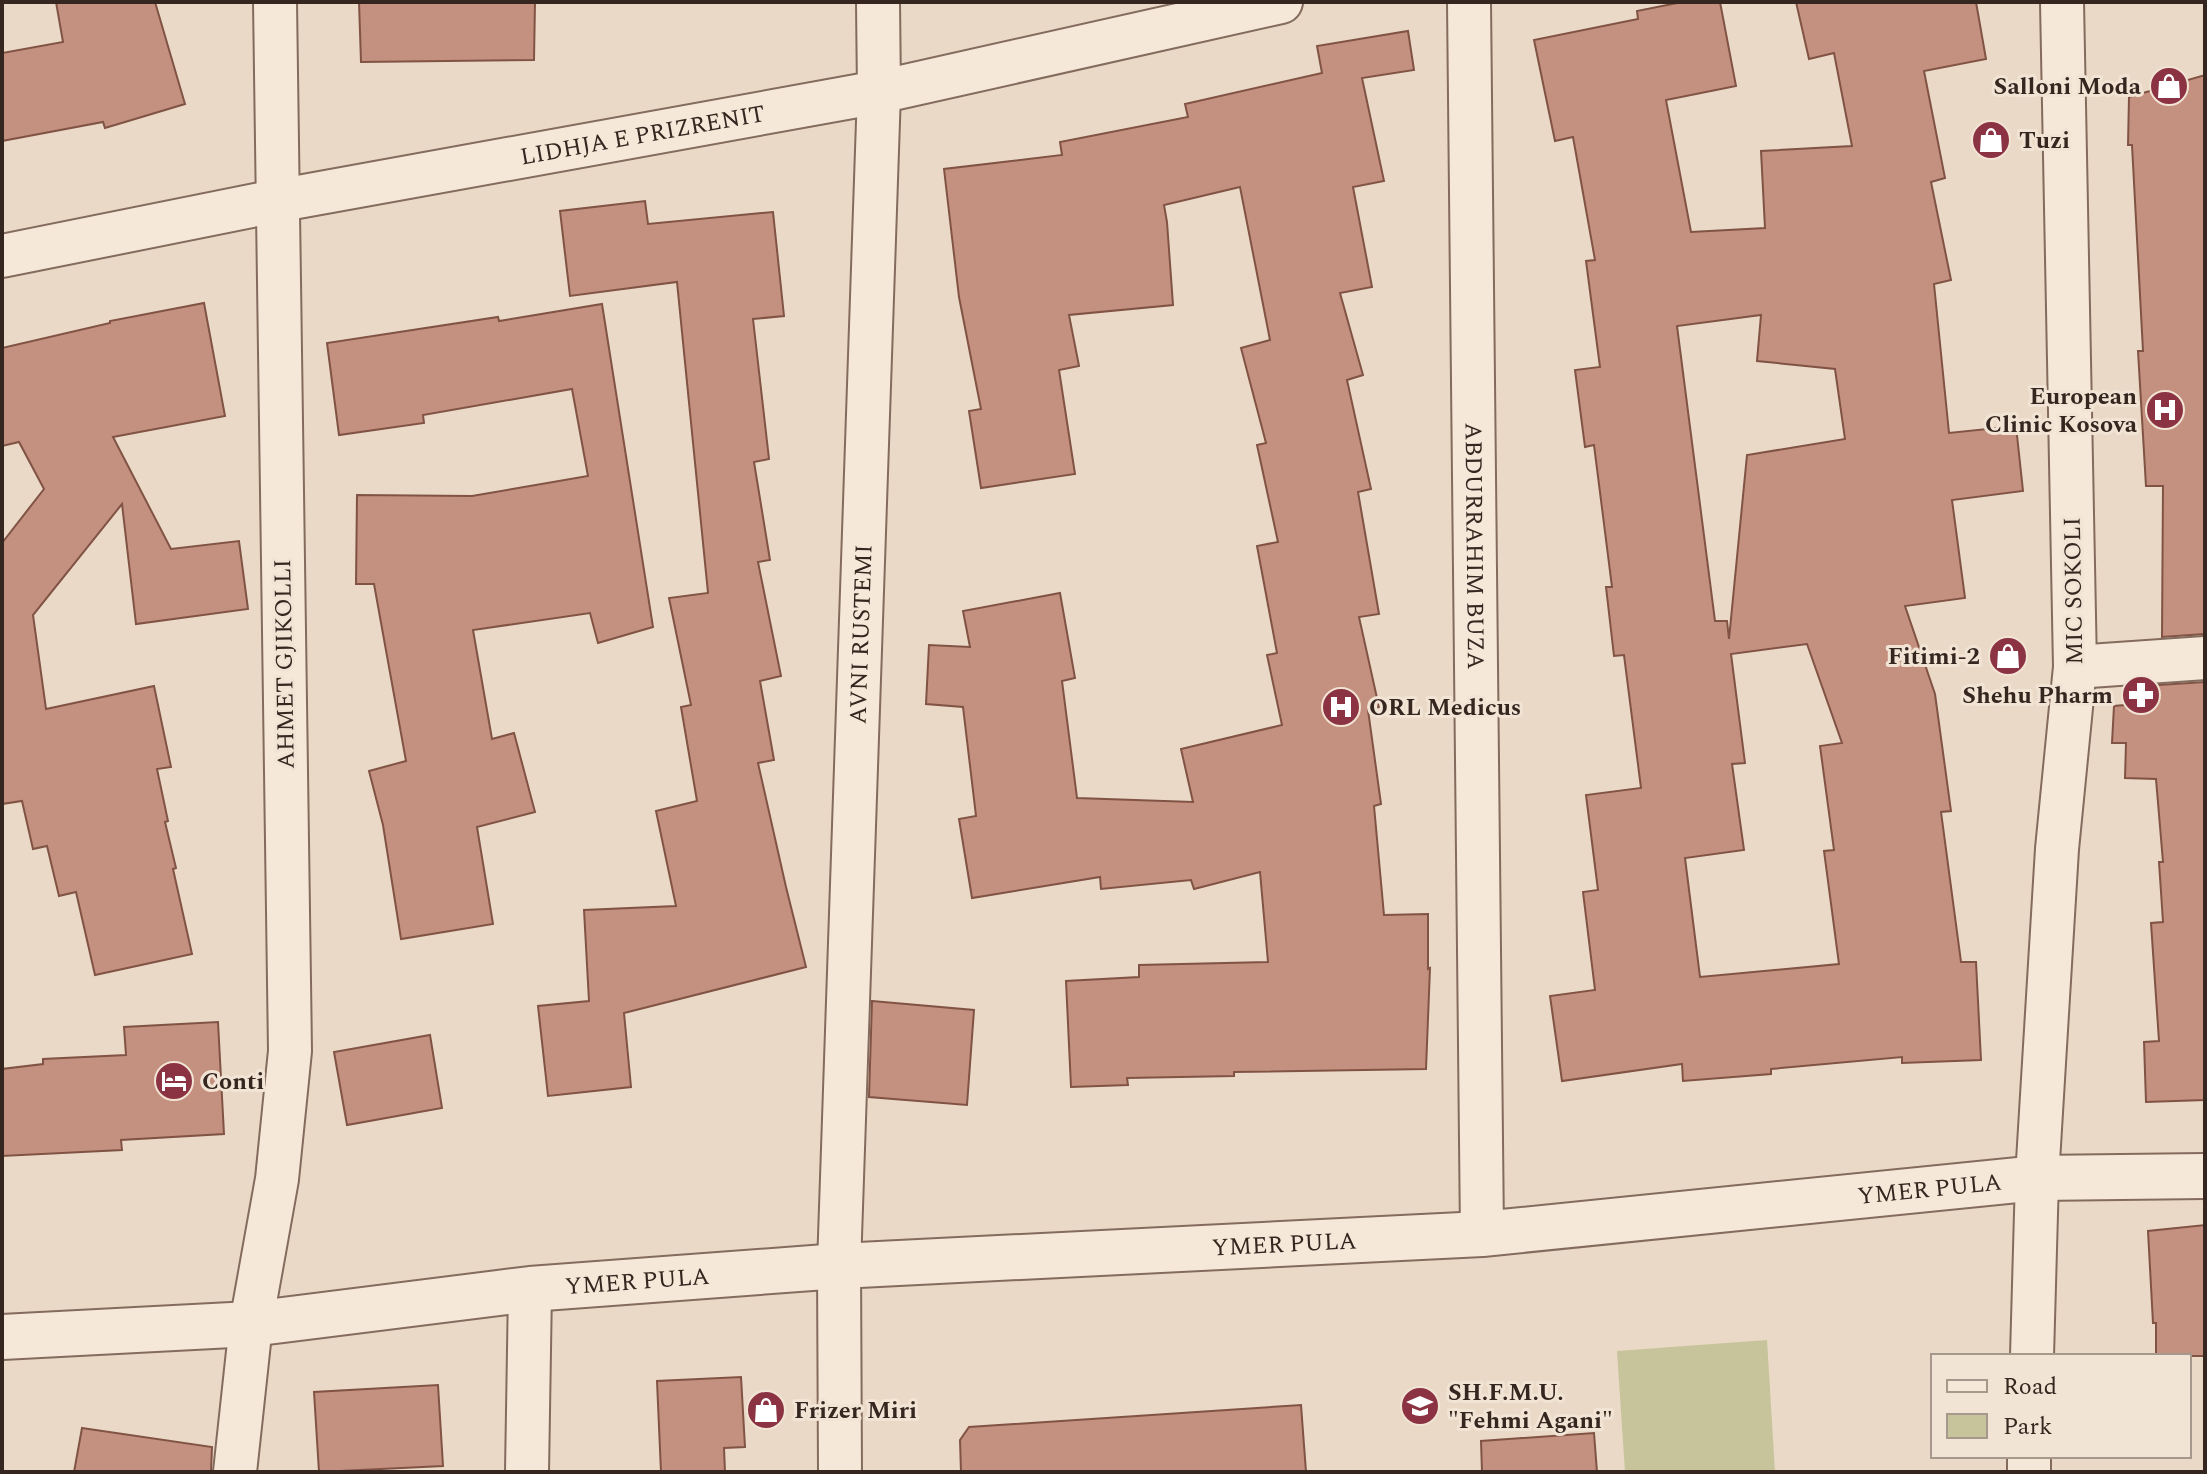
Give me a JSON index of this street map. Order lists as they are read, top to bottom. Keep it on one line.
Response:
{"streets":{"street":["LIDHJA E PRIZRENIT","ABDURRAHIM BUZA","MIC SOKOLI","AVNI RUSTEMI","AHMET GJIKOLLI","YMER PULA"]},"crossings":[["LIDHJA E PRIZRENIT","AVNI RUSTEMI"],["LIDHJA E PRIZRENIT","AHMET GJIKOLLI"],["ABDURRAHIM BUZA","YMER PULA"],["MIC SOKOLI","YMER PULA"],["AVNI RUSTEMI","YMER PULA"],["AHMET GJIKOLLI","YMER PULA"]],"places":{"shop":["Salloni Moda","Tuzi","Fitimi-2","Frizer Miri"],"hospital":["European Clinic Kosova","ORL Medicus"],"pharmacy":["Shehu Pharm"],"hotel":["Conti"],"school or university":["SH.F.M.U. \"Fehmi Agani\""]},"legend":["Road","Park"]}
